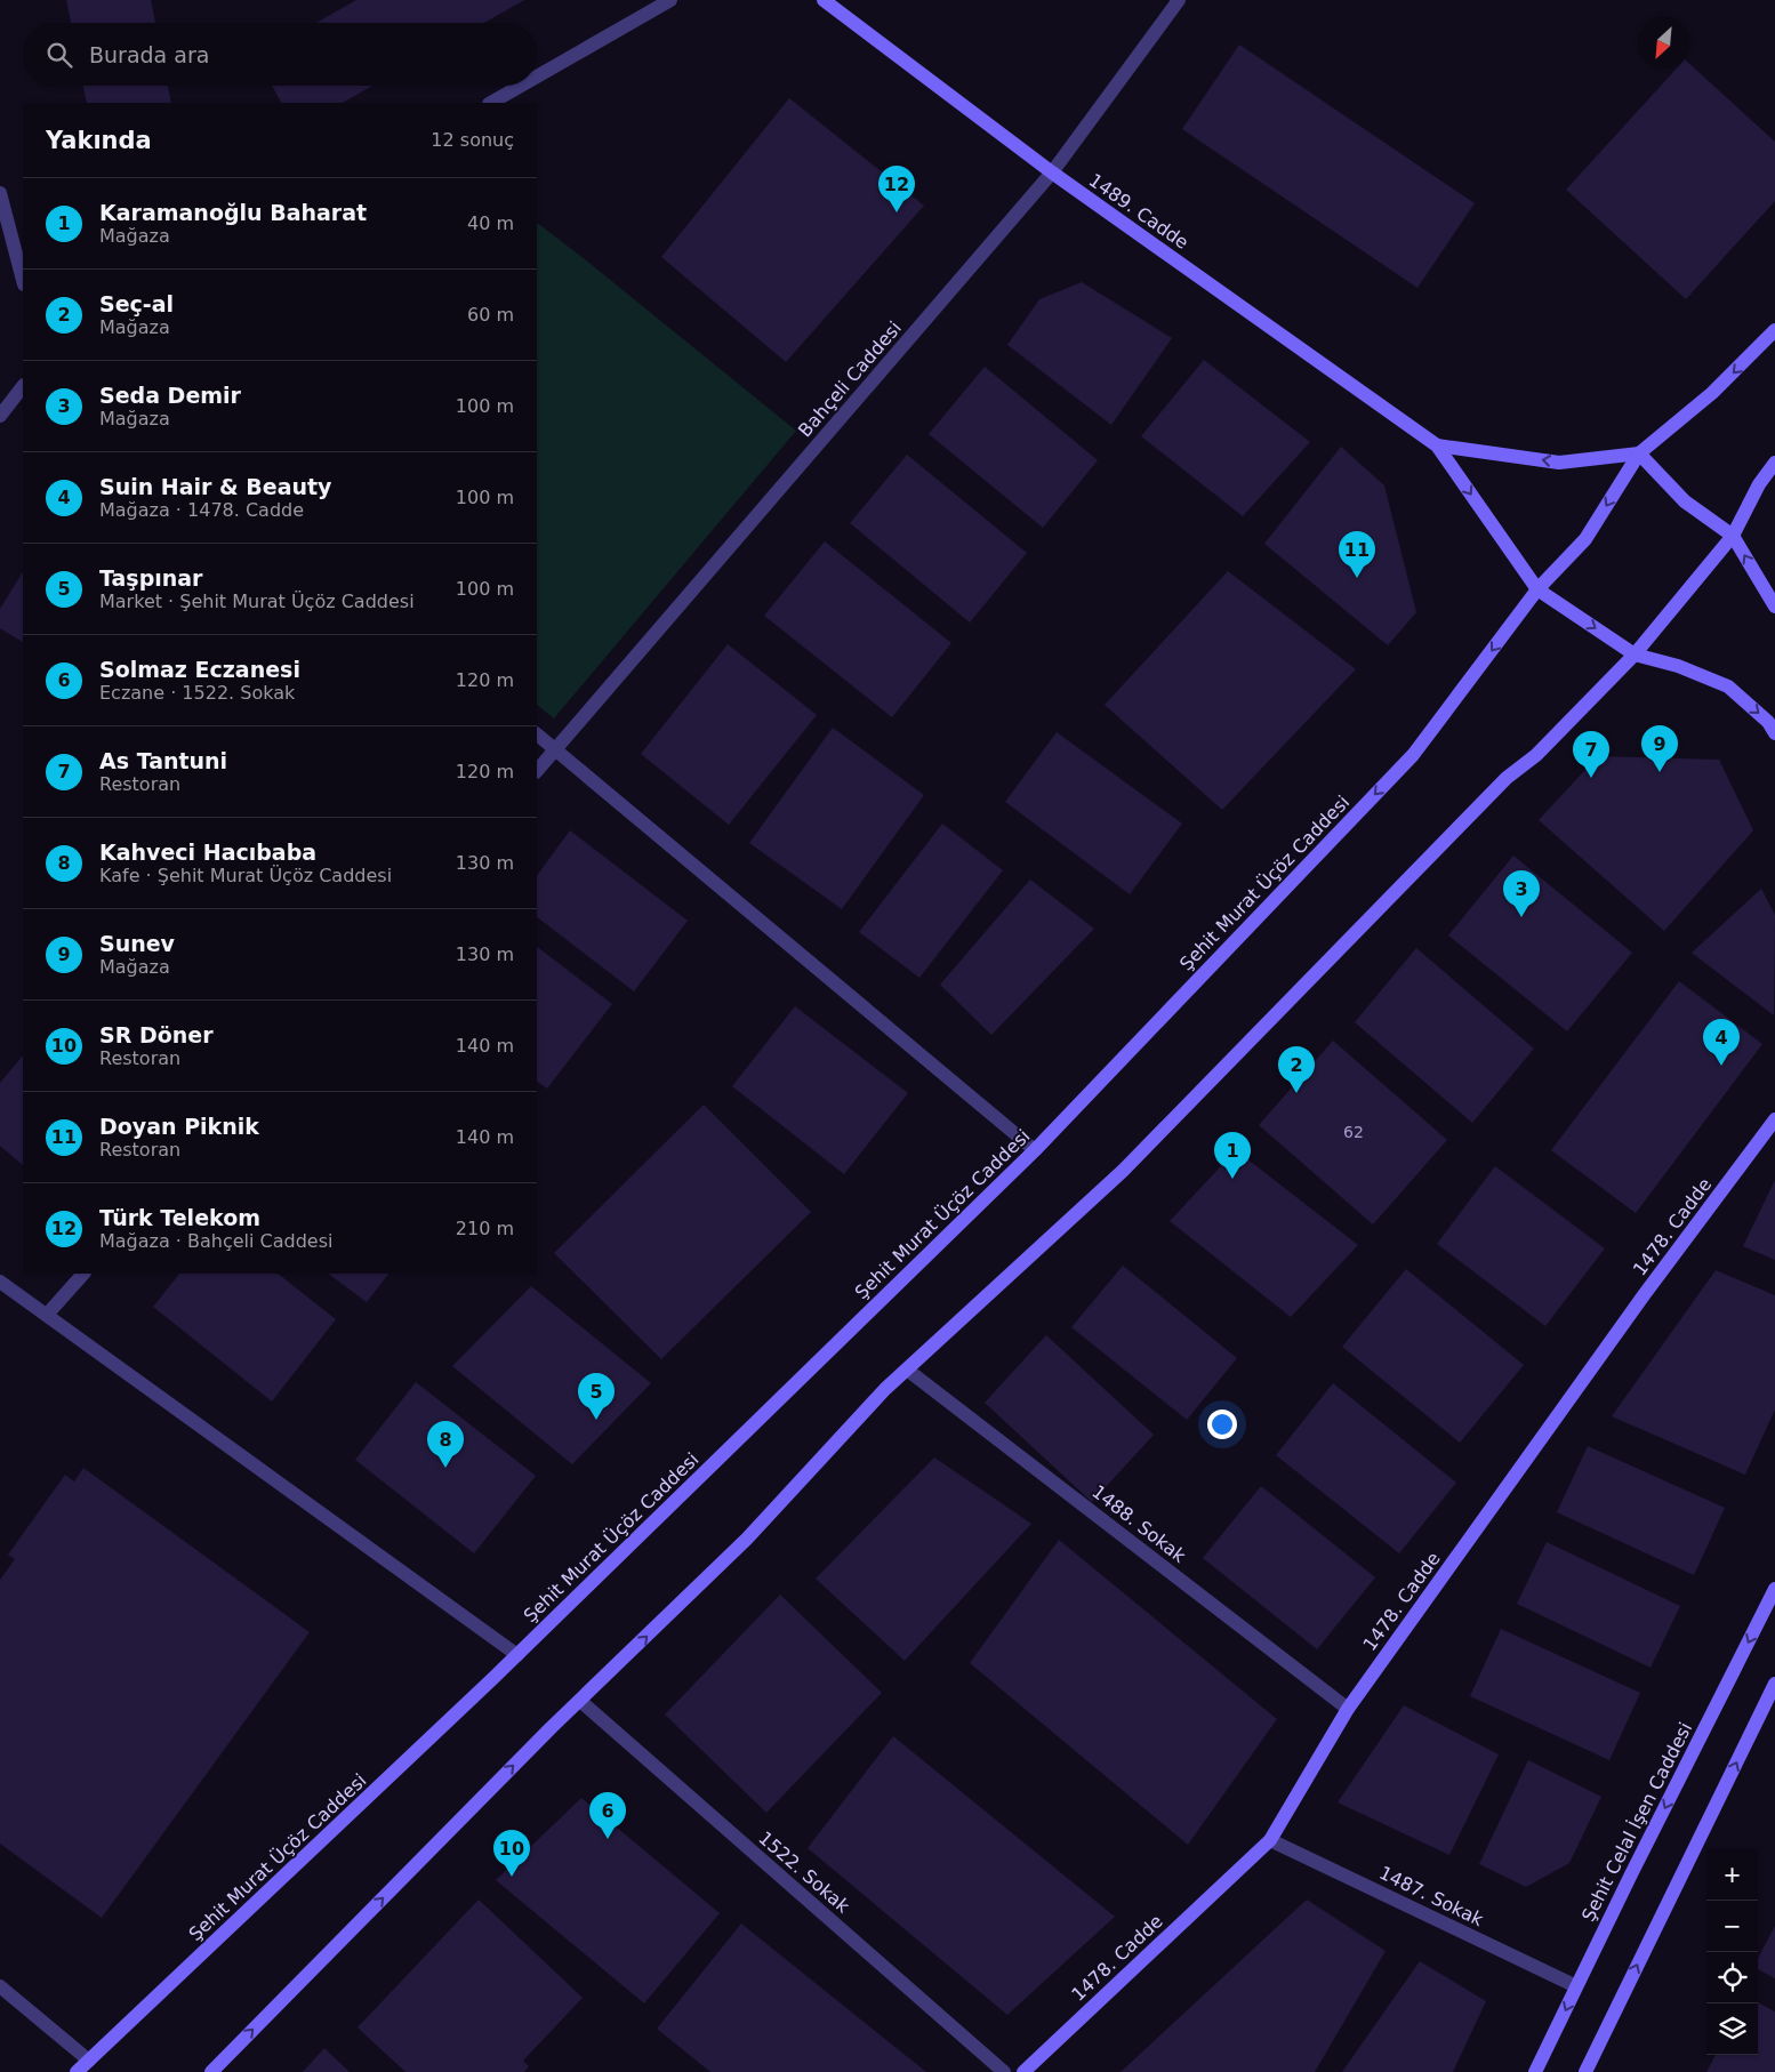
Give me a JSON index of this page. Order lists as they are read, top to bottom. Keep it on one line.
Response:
{"streets":{"main road":["1489. Cadde","Şehit Murat Üçöz Caddesi","1478. Cadde","Şehit Celal İşen Caddesi"],"street":["Bahçeli Caddesi","1488. Sokak","1522. Sokak","1487. Sokak"]},"crossings":[["1489. Cadde","Bahçeli Caddesi"],["1478. Cadde","1488. Sokak"],["1478. Cadde","1487. Sokak"],["Şehit Celal İşen Caddesi","1487. Sokak"]],"house_numbers":["62"],"north":"bottom left","page":{"search":"Burada ara","heading":["Yakında","12 sonuç"],"pins":["12","11","9","7","3","4","2","1","5","8","6","10"],"list":[{"mark":"1","name":"Karamanoğlu Baharat","note":"Mağaza","value":"40 m"},{"mark":"2","name":"Seç-al","note":"Mağaza","value":"60 m"},{"mark":"3","name":"Seda Demir","note":"Mağaza","value":"100 m"},{"mark":"4","name":"Suin Hair & Beauty","note":"Mağaza · 1478. Cadde","value":"100 m"},{"mark":"5","name":"Taşpınar","note":"Market · Şehit Murat Üçöz Caddesi","value":"100 m"},{"mark":"6","name":"Solmaz Eczanesi","note":"Eczane · 1522. Sokak","value":"120 m"},{"mark":"7","name":"As Tantuni","note":"Restoran","value":"120 m"},{"mark":"8","name":"Kahveci Hacıbaba","note":"Kafe · Şehit Murat Üçöz Caddesi","value":"130 m"},{"mark":"9","name":"Sunev","note":"Mağaza","value":"130 m"},{"mark":"10","name":"SR Döner","note":"Restoran","value":"140 m"},{"mark":"11","name":"Doyan Piknik","note":"Restoran","value":"140 m"},{"mark":"12","name":"Türk Telekom","note":"Mağaza · Bahçeli Caddesi","value":"210 m"}],"map_buttons":["+","−"]}}
